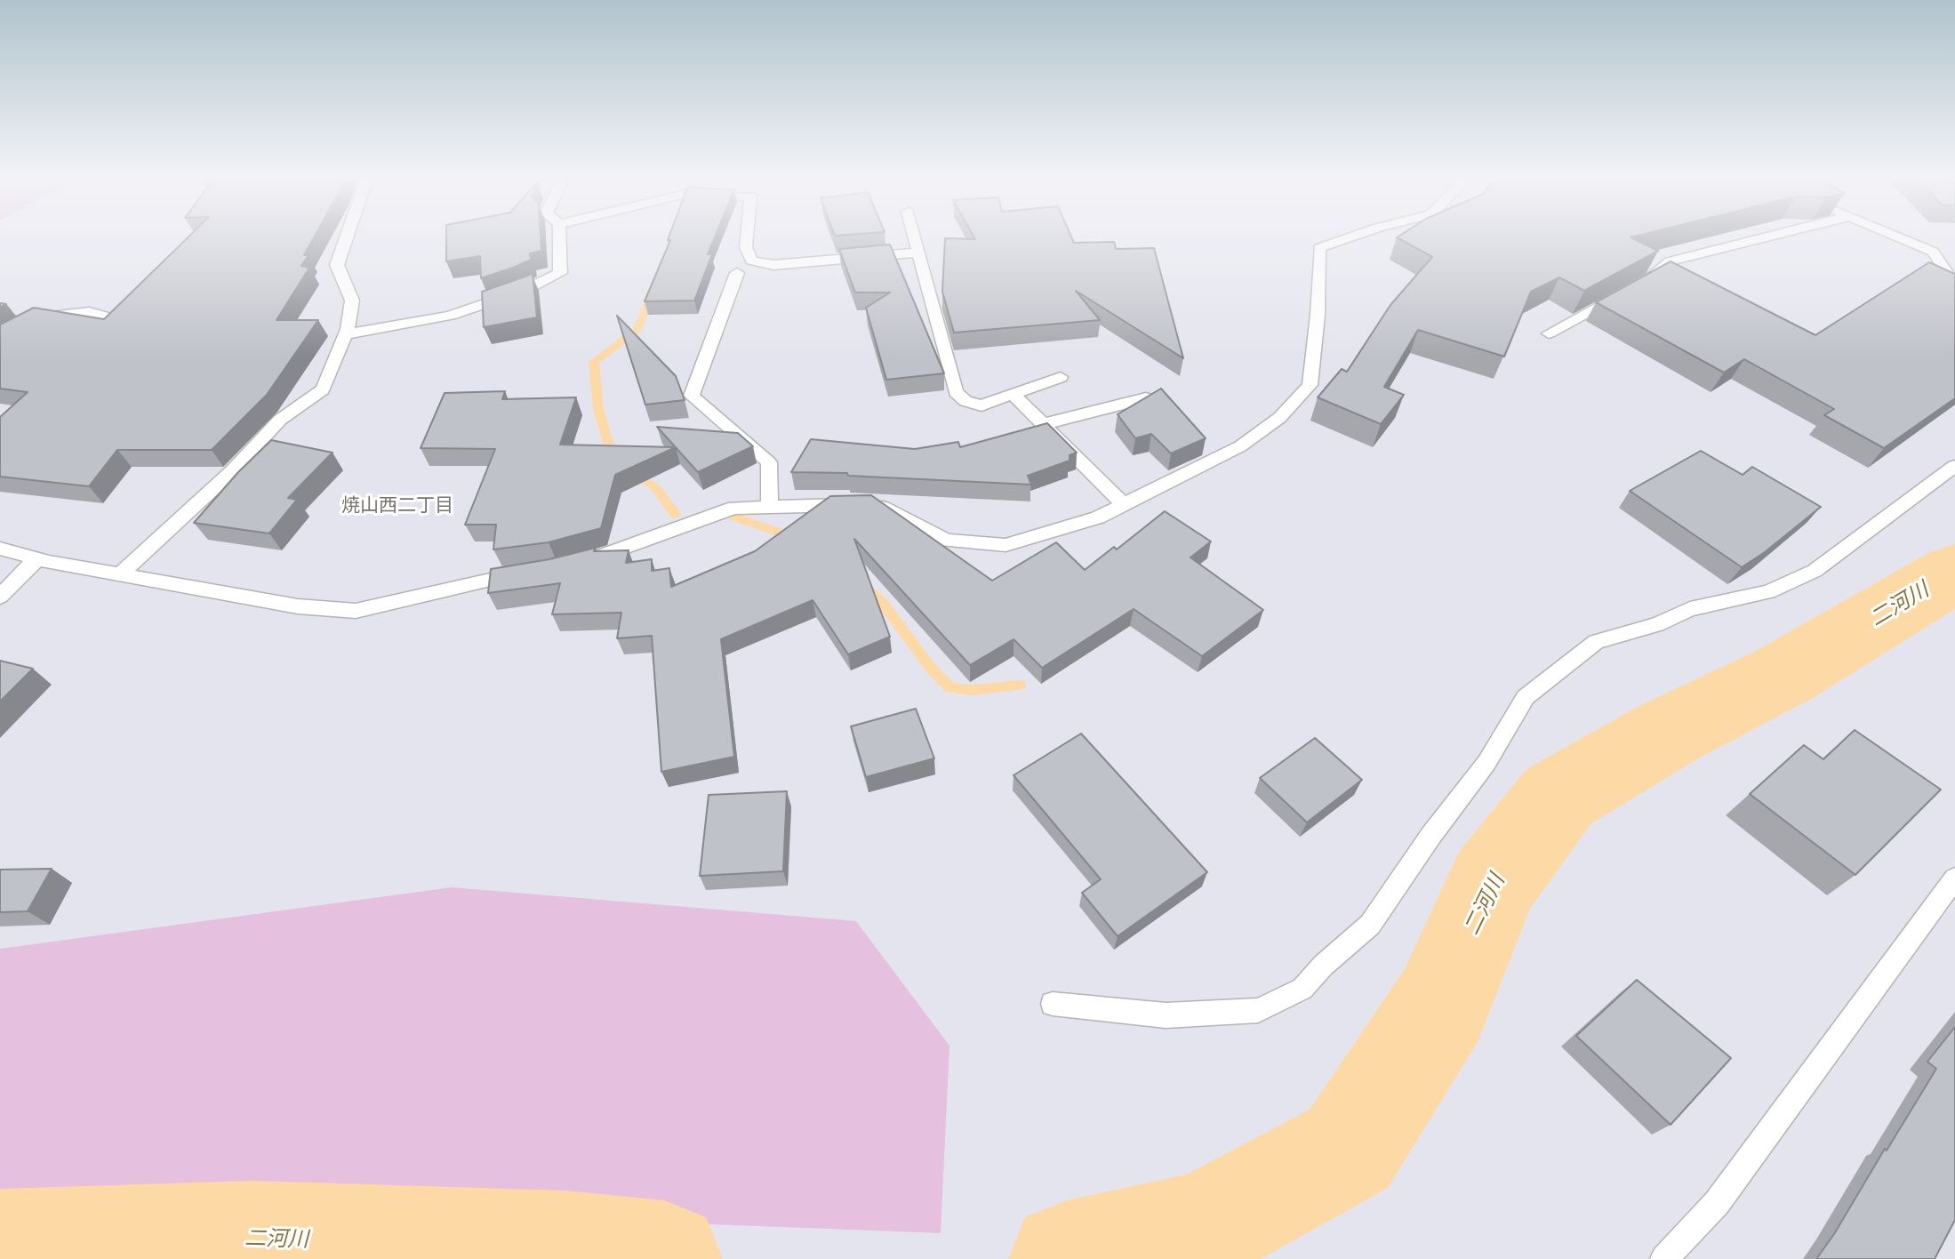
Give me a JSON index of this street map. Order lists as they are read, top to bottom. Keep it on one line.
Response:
{"districts":["焼山西二丁目"],"water":["二河川"]}
